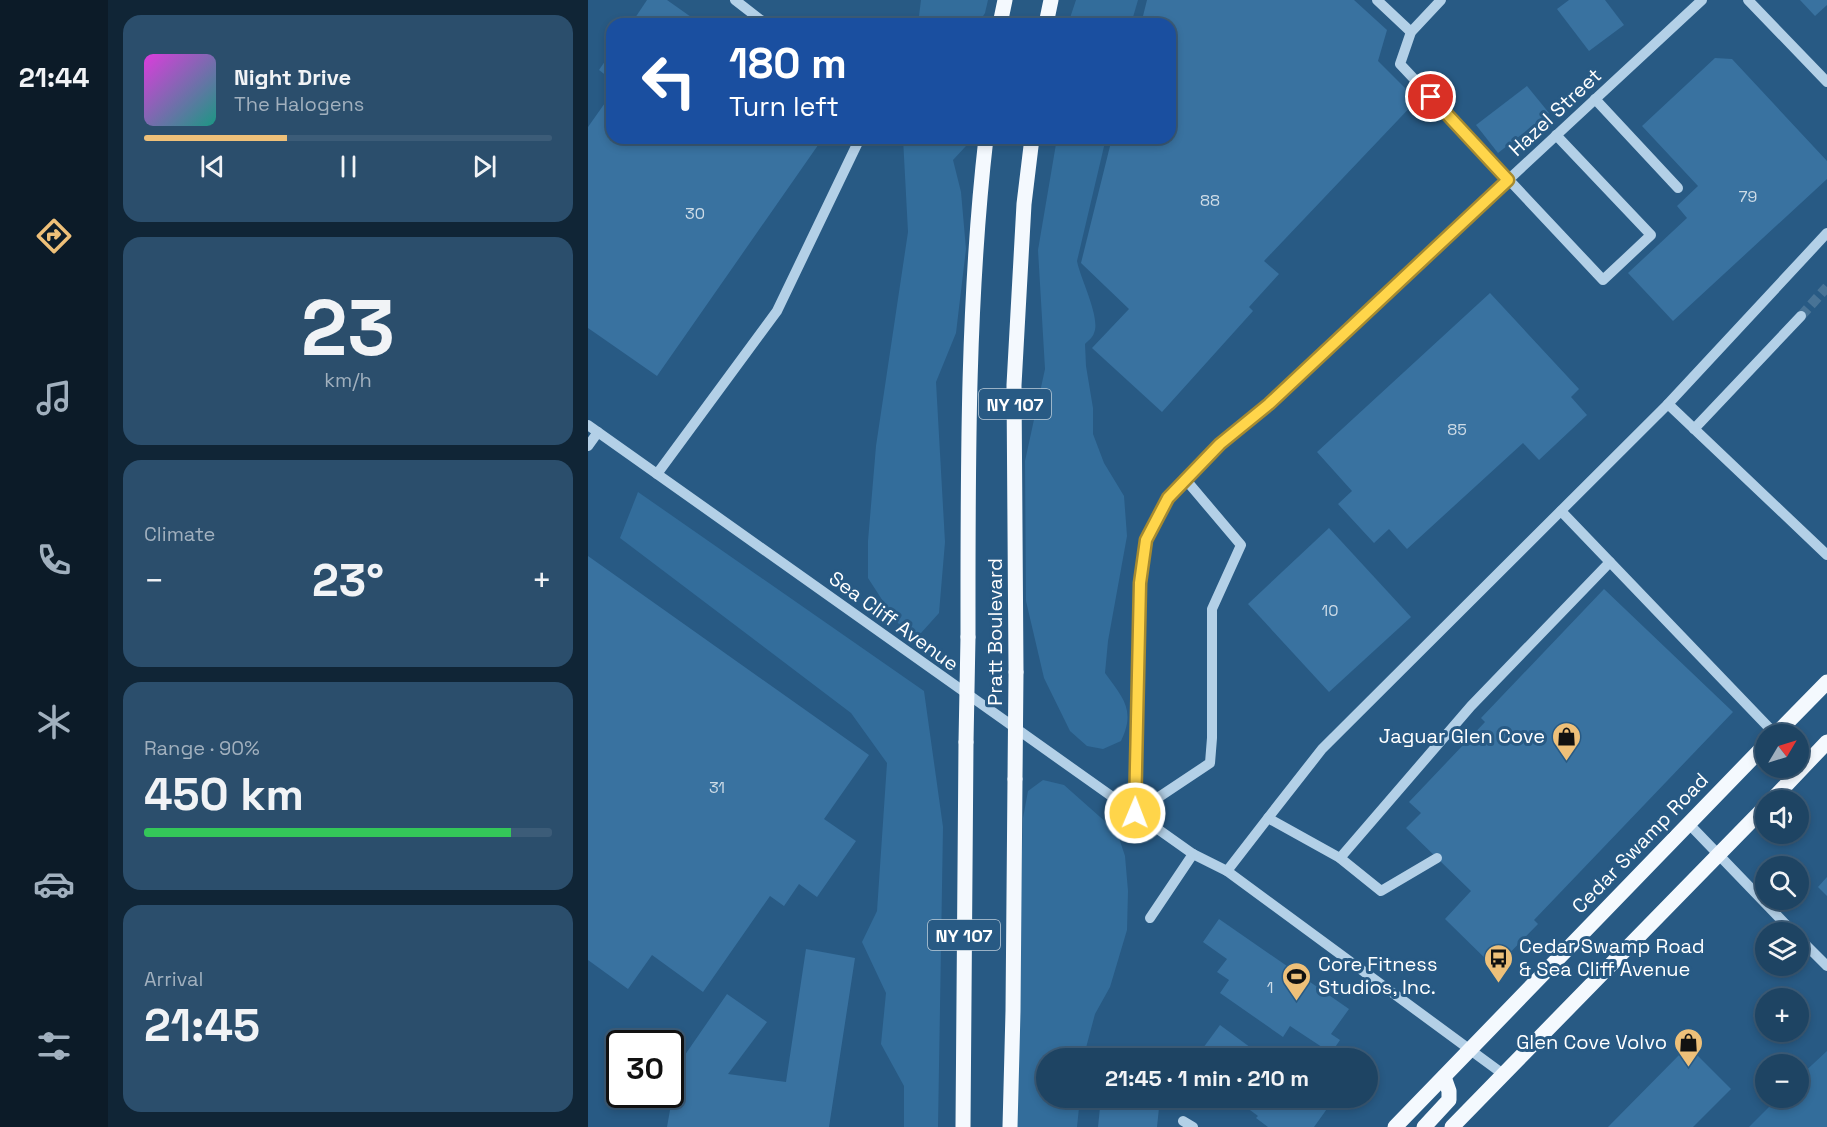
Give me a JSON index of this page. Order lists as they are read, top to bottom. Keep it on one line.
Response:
{"streets":{"main road":["NY 107","Pratt Boulevard","Cedar Swamp Road"],"street":["Hazel Street","Sea Cliff Avenue"]},"crossings":[["Hazel Street","Sea Cliff Avenue"],["Sea Cliff Avenue","Cedar Swamp Road"]],"places":{"shop":["Jaguar Glen Cove","Glen Cove Volvo"],"bus stop":["Cedar Swamp Road & Sea Cliff Avenue"],"sports":["Core Fitness Studios, Inc."]},"house_numbers":["79","88","30","85","10","31","1"],"north":"top right","page":{"tabs":"21:44","turn":["180 m","Turn left"],"song":["Night Drive","The Halogens"],"tile":[["23","km/h"],"Climate",["Range · 90%","450 km"],["Arrival","21:45"]],"heat":["−","23°","+"],"map_buttons":["+","−"],"limit":"30","trip":"21:45 · 1 min · 210 m"}}
